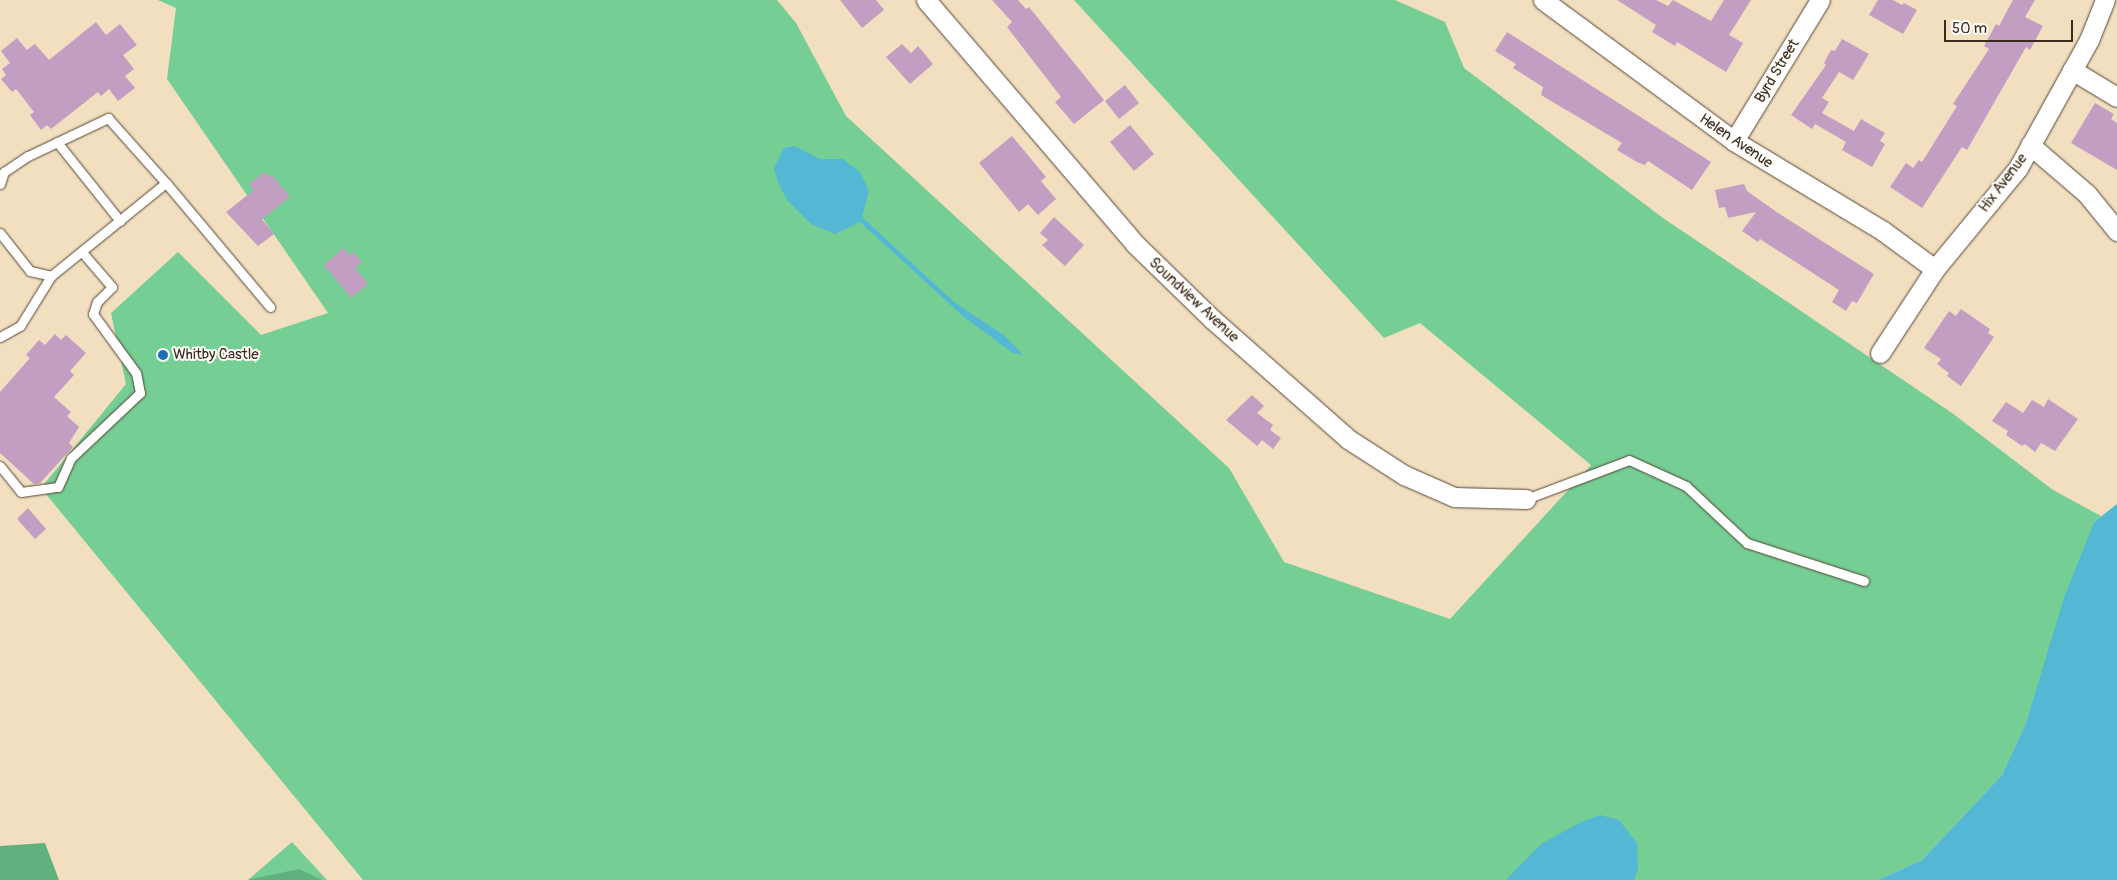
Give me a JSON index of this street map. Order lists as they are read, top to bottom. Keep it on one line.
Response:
{"streets":{"street":["Byrd Street","Helen Avenue","Hix Avenue","Soundview Avenue"]},"crossings":[["Byrd Street","Helen Avenue"],["Helen Avenue","Hix Avenue"]],"places":["Whitby Castle"],"scale_bar":"50 m"}
